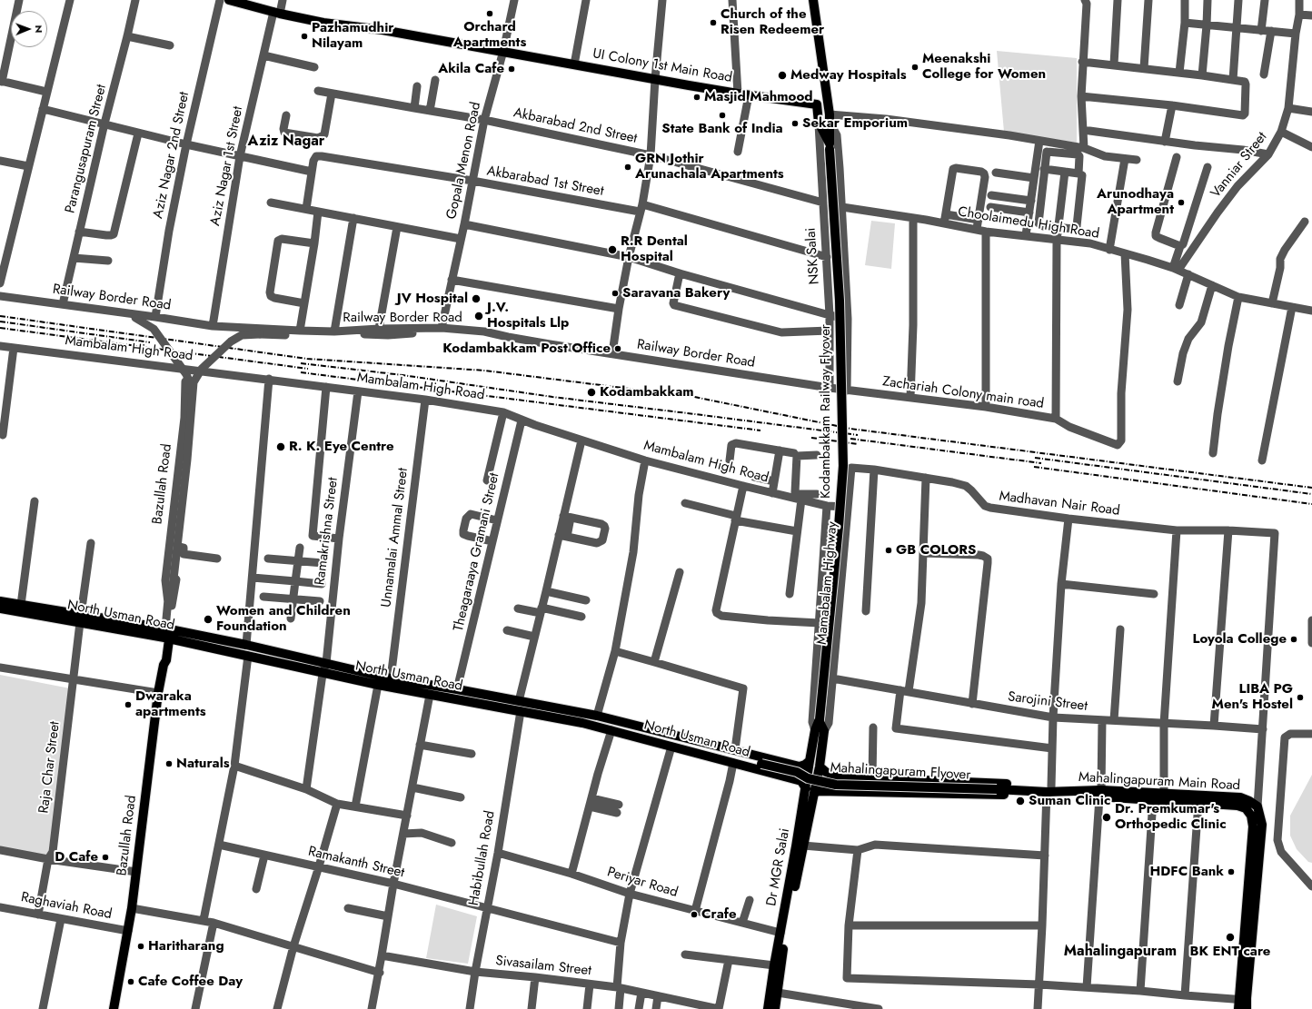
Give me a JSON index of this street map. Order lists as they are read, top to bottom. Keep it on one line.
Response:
{"streets":{"main road":["UI Colony 1st Main Road","Kodambakkam Railway Flyover","Bazullah Road","North Usman Road","Mahalingapuram Flyover","Mahalingapuram Main Road","Dr MGR Salai"],"street":["Akbarabad 2nd Street","Parangusapuram Street","Aziz Nagar 2nd Street","Gopala Menon Road","Vanniar Street","Aziz Nagar 1st Street","Akbarabad 1st Street","Choolaimedu High Road","NSK Salai","Railway Border Road","Mambalam High Road","Zachariah Colony main road","Madhavan Nair Road","Ramakrishna Street","Unnamalai Ammal Street","Theagaraaya Gramani Street","Mamabalam Highway","Sarojini Street","Raja Char Street","Habibullah Road","Ramakanth Street","Periyar Road","Raghaviah Road","Sivasailam Street"]},"crossings":[["UI Colony 1st Main Road","Gopala Menon Road"],["UI Colony 1st Main Road","Aziz Nagar 1st Street"],["UI Colony 1st Main Road","NSK Salai"],["UI Colony 1st Main Road","Kodambakkam Railway Flyover"],["Akbarabad 2nd Street","Gopala Menon Road"],["Akbarabad 2nd Street","NSK Salai"],["Parangusapuram Street","Railway Border Road"],["Aziz Nagar 2nd Street","Railway Border Road"],["Gopala Menon Road","Akbarabad 1st Street"],["Gopala Menon Road","Railway Border Road"],["Vanniar Street","Choolaimedu High Road"],["Aziz Nagar 1st Street","Railway Border Road"],["Akbarabad 1st Street","NSK Salai"],["Choolaimedu High Road","Zachariah Colony main road"],["NSK Salai","Railway Border Road"],["NSK Salai","Kodambakkam Railway Flyover"],["Railway Border Road","Zachariah Colony main road"],["Mambalam High Road","Bazullah Road"],["Mambalam High Road","Ramakrishna Street"],["Mambalam High Road","Unnamalai Ammal Street"],["Mambalam High Road","Theagaraaya Gramani Street"],["Mambalam High Road","Mamabalam Highway"],["Kodambakkam Railway Flyover","Mamabalam Highway"],["Kodambakkam Railway Flyover","Dr MGR Salai"],["Bazullah Road","North Usman Road"],["Bazullah Road","Raghaviah Road"],["Madhavan Nair Road","Mamabalam Highway"],["Madhavan Nair Road","Sarojini Street"],["Ramakrishna Street","North Usman Road"],["Unnamalai Ammal Street","North Usman Road"],["Theagaraaya Gramani Street","North Usman Road"],["Mamabalam Highway","Sarojini Street"],["Mamabalam Highway","Dr MGR Salai"],["North Usman Road","Raja Char Street"],["North Usman Road","Mahalingapuram Flyover"],["North Usman Road","Habibullah Road"],["North Usman Road","Dr MGR Salai"],["Raja Char Street","Raghaviah Road"],["Mahalingapuram Flyover","Mahalingapuram Main Road"],["Habibullah Road","Ramakanth Street"],["Habibullah Road","Periyar Road"],["Habibullah Road","Sivasailam Street"],["Dr MGR Salai","Periyar Road"]],"districts":["Aziz Nagar","Mahalingapuram"],"places":["Orchard Apartments","Church of the Risen Redeemer","Pazhamudhir Nilayam","Meenakshi College for Women","Akila Cafe","Medway Hospitals","Masjid Mahmood","State Bank of India","Sekar Emporium","GRN Jothir Arunachala Apartments","Arunodhaya Apartment","R.R Dental Hospital","Saravana Bakery","JV Hospital","J.V. Hospitals Llp","Kodambakkam Post Office","Kodambakkam","R. K. Eye Centre","GB COLORS","Women and Children Foundation","Loyola College","LIBA PG Men's Hostel","Dwaraka apartments","Naturals","Suman Clinic","Dr. Premkumar's Orthopedic Clinic","D Cafe","HDFC Bank","Crafe","BK ENT care","Haritharang","Cafe Coffee Day"],"north":"right"}
